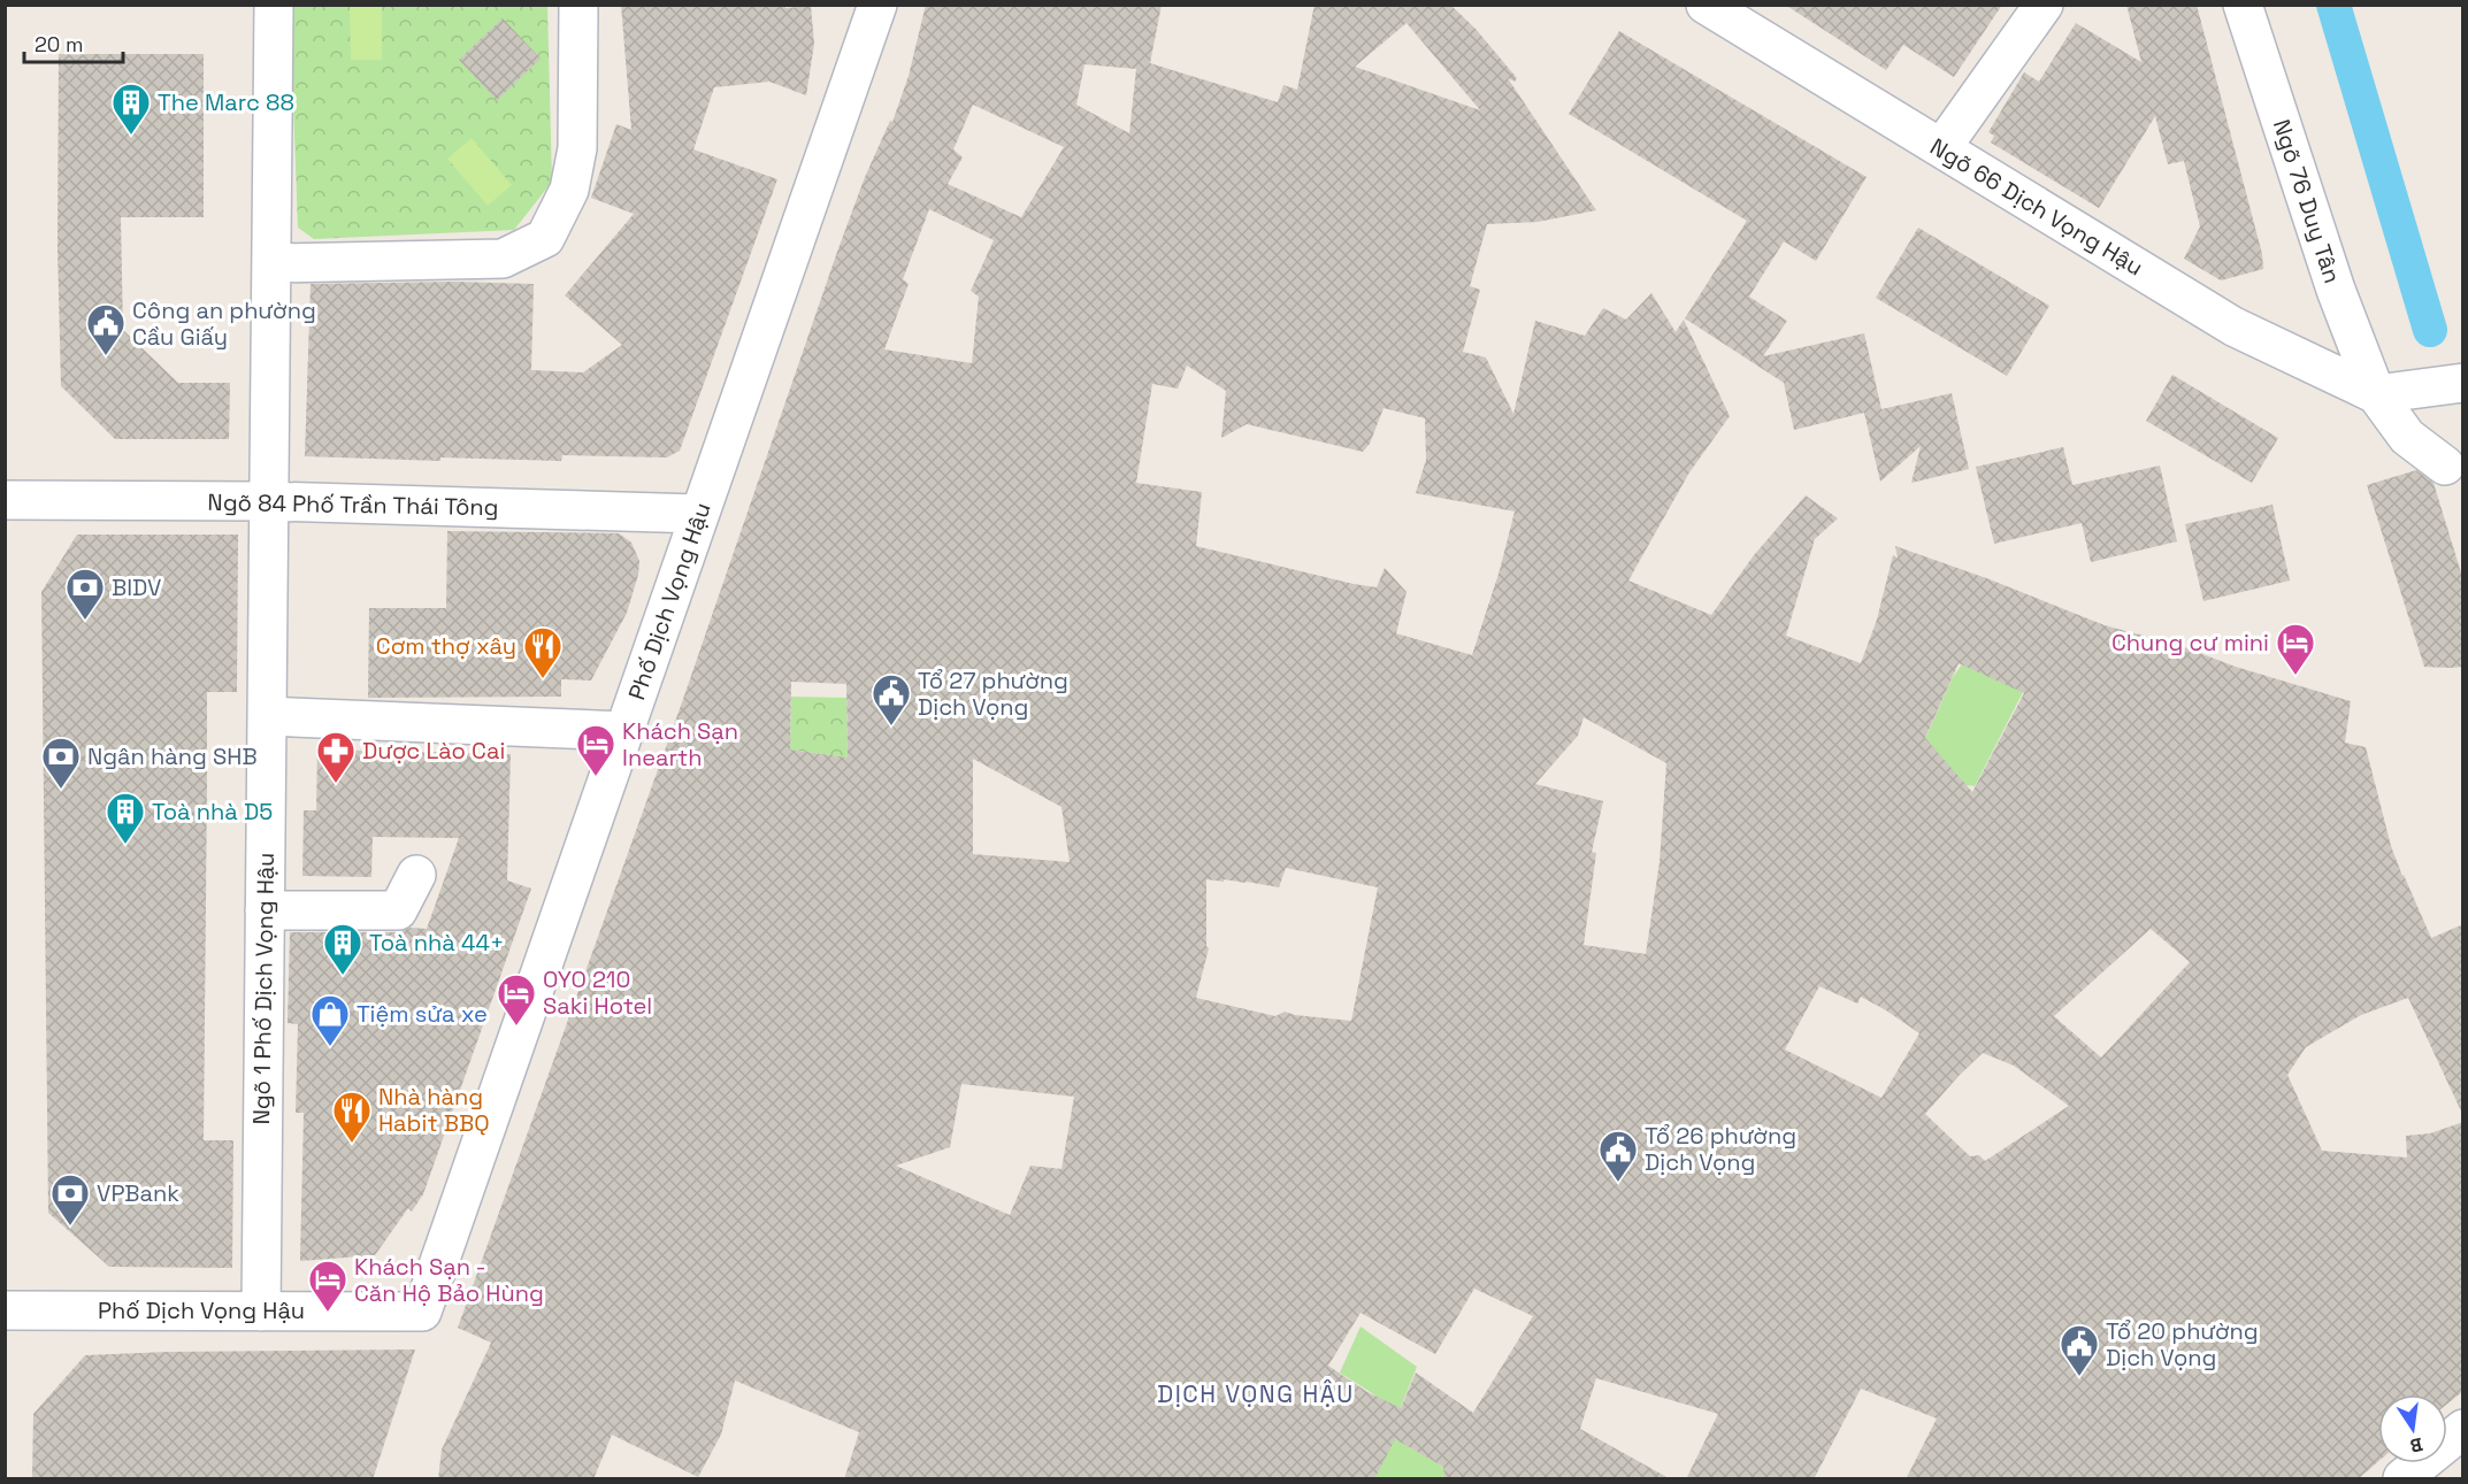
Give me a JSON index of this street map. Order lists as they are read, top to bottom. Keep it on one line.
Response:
{"streets":{"street":["Ngõ 76 Duy Tân","Ngõ 66 Dịch Vọng Hậu","Ngõ 84 Phố Trần Thái Tông","Phố Dịch Vọng Hậu","Ngõ 1 Phố Dịch Vọng Hậu"]},"crossings":[["Ngõ 76 Duy Tân","Ngõ 66 Dịch Vọng Hậu"],["Ngõ 84 Phố Trần Thái Tông","Phố Dịch Vọng Hậu"],["Ngõ 84 Phố Trần Thái Tông","Ngõ 1 Phố Dịch Vọng Hậu"],["Phố Dịch Vọng Hậu","Ngõ 1 Phố Dịch Vọng Hậu"]],"districts":["DỊCH VỌNG HẬU"],"places":{"building":["The Marc 88","Toà nhà D5","Toà nhà 44+"],"public building":["Công an phường Cầu Giấy","Tổ 27 phường Dịch Vọng","Tổ 26 phường Dịch Vọng","Tổ 20 phường Dịch Vọng"],"bank":["BIDV","Ngân hàng SHB","VPBank"],"hotel":["Chung cư mini","Khách Sạn Inearth","OYO 210 Saki Hotel","Khách Sạn - Căn Hộ Bảo Hùng"],"restaurant":["Cơm thợ xây","Nhà hàng Habit BBQ"],"pharmacy":["Dược Lào Cai"],"shop":["Tiệm sửa xe"]},"scale_bar":"20 m","north":"bottom"}
